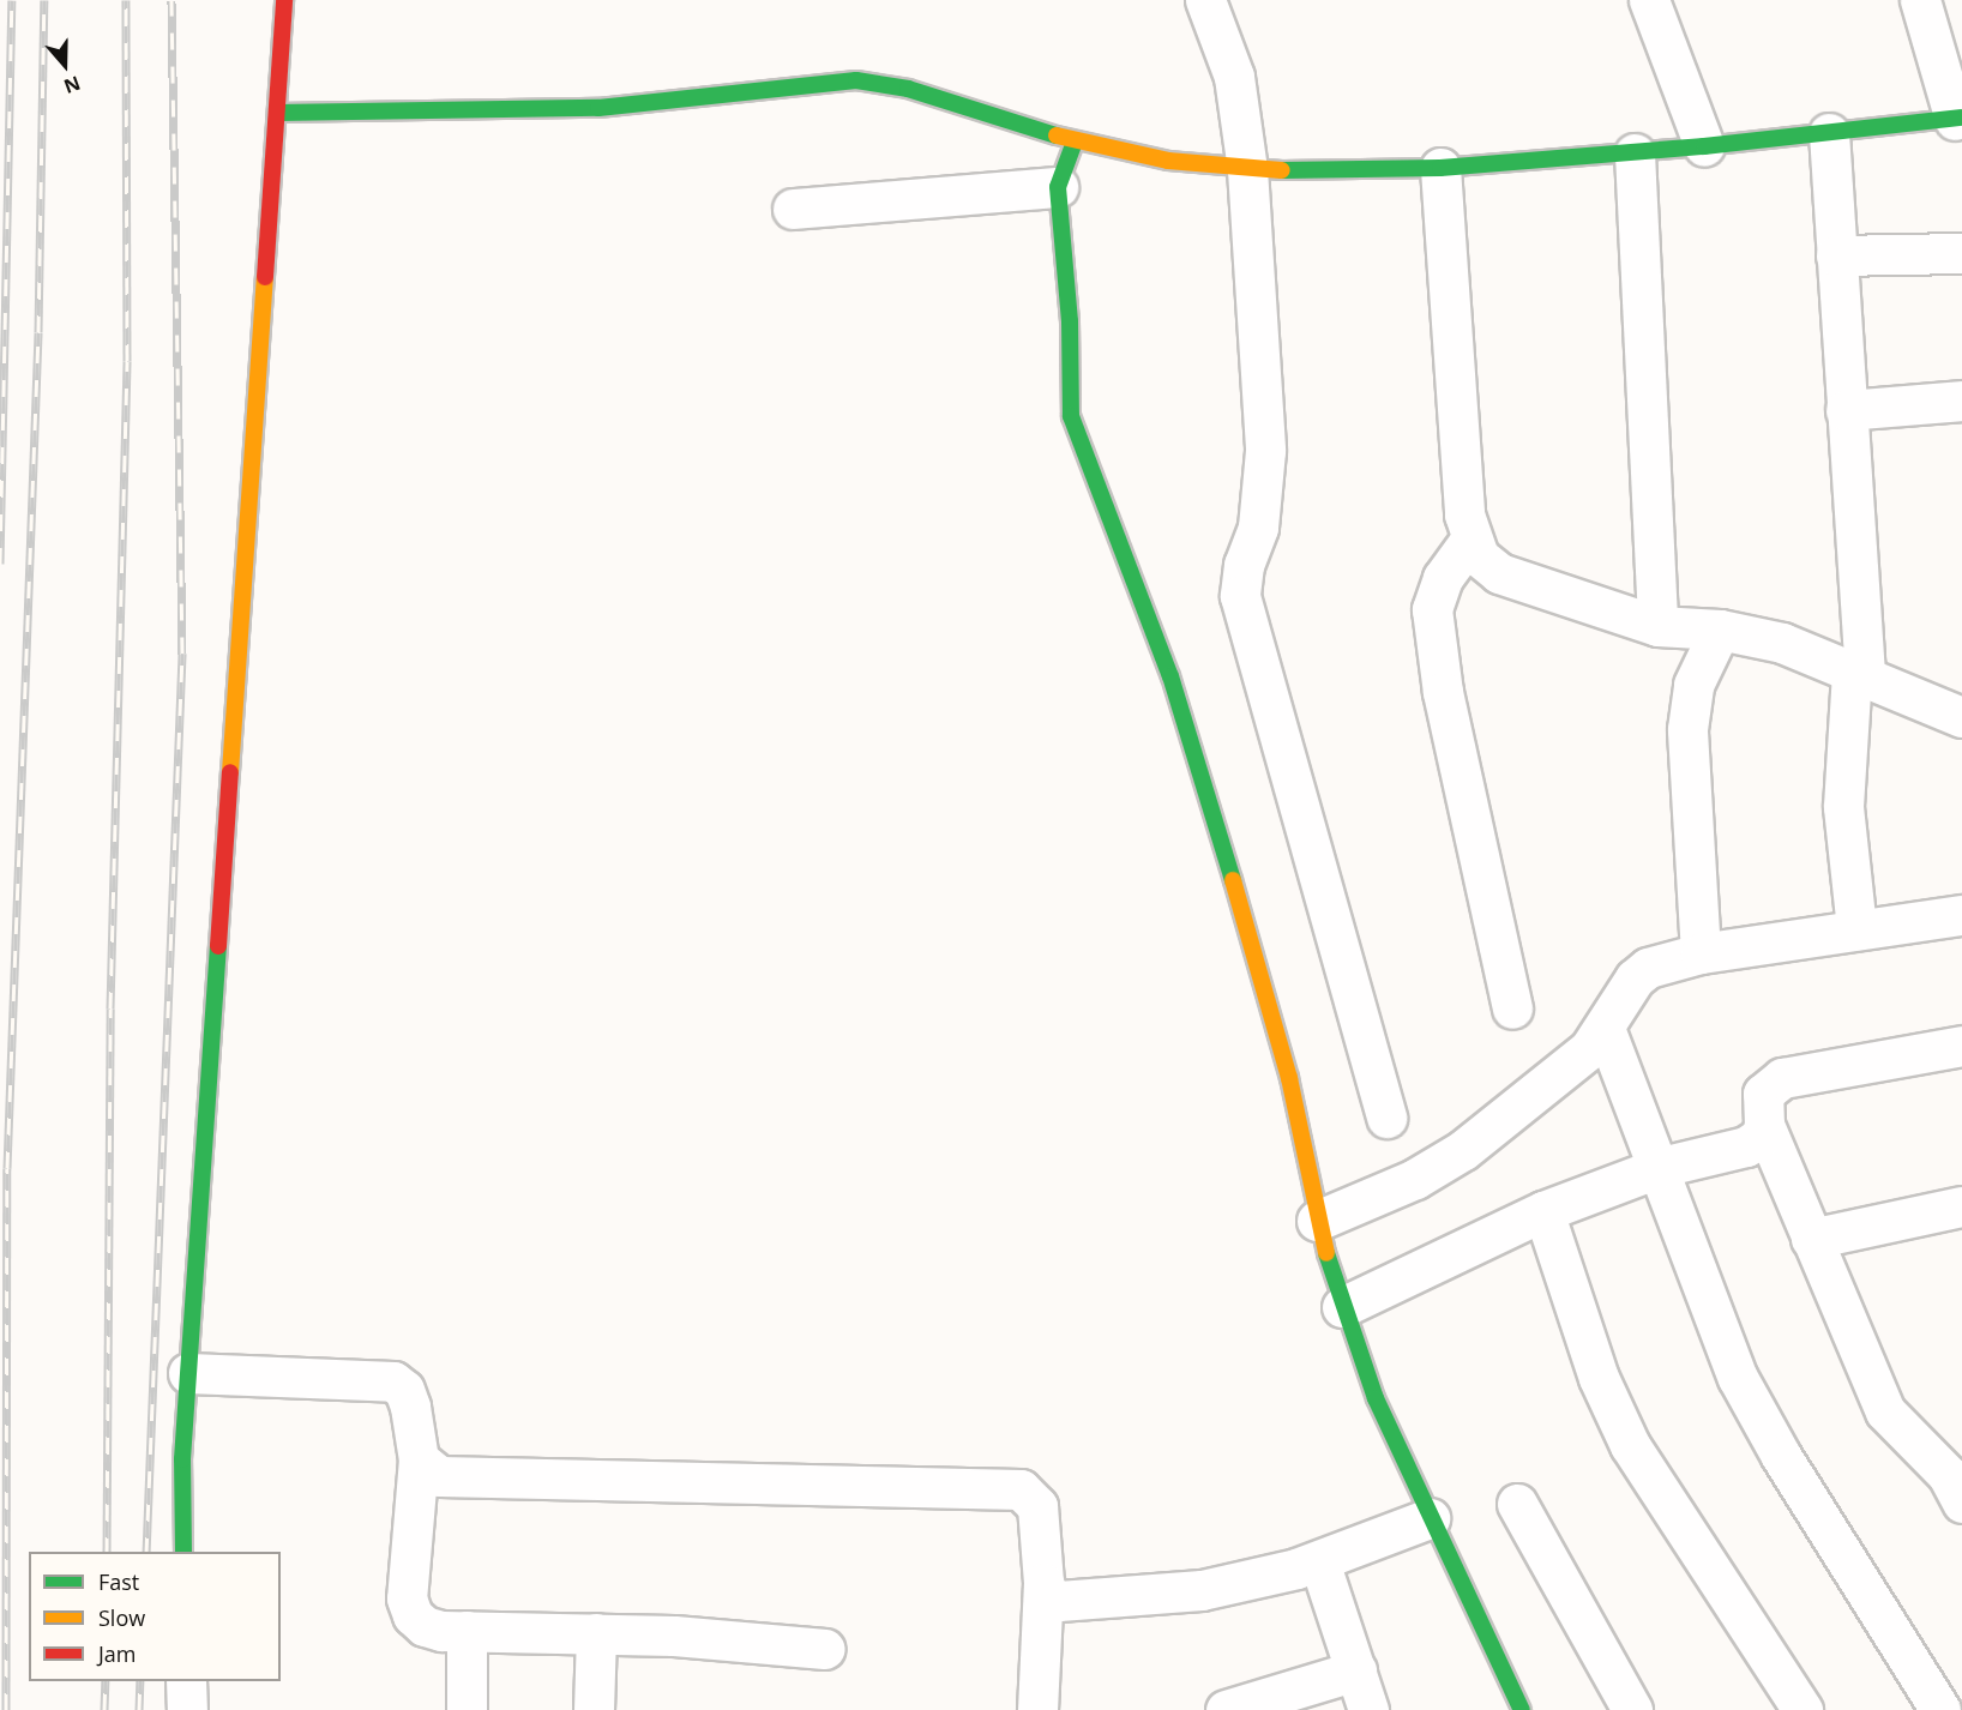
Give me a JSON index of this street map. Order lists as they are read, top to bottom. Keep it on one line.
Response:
{"legend":["Fast","Slow","Jam"],"north":"bottom"}
